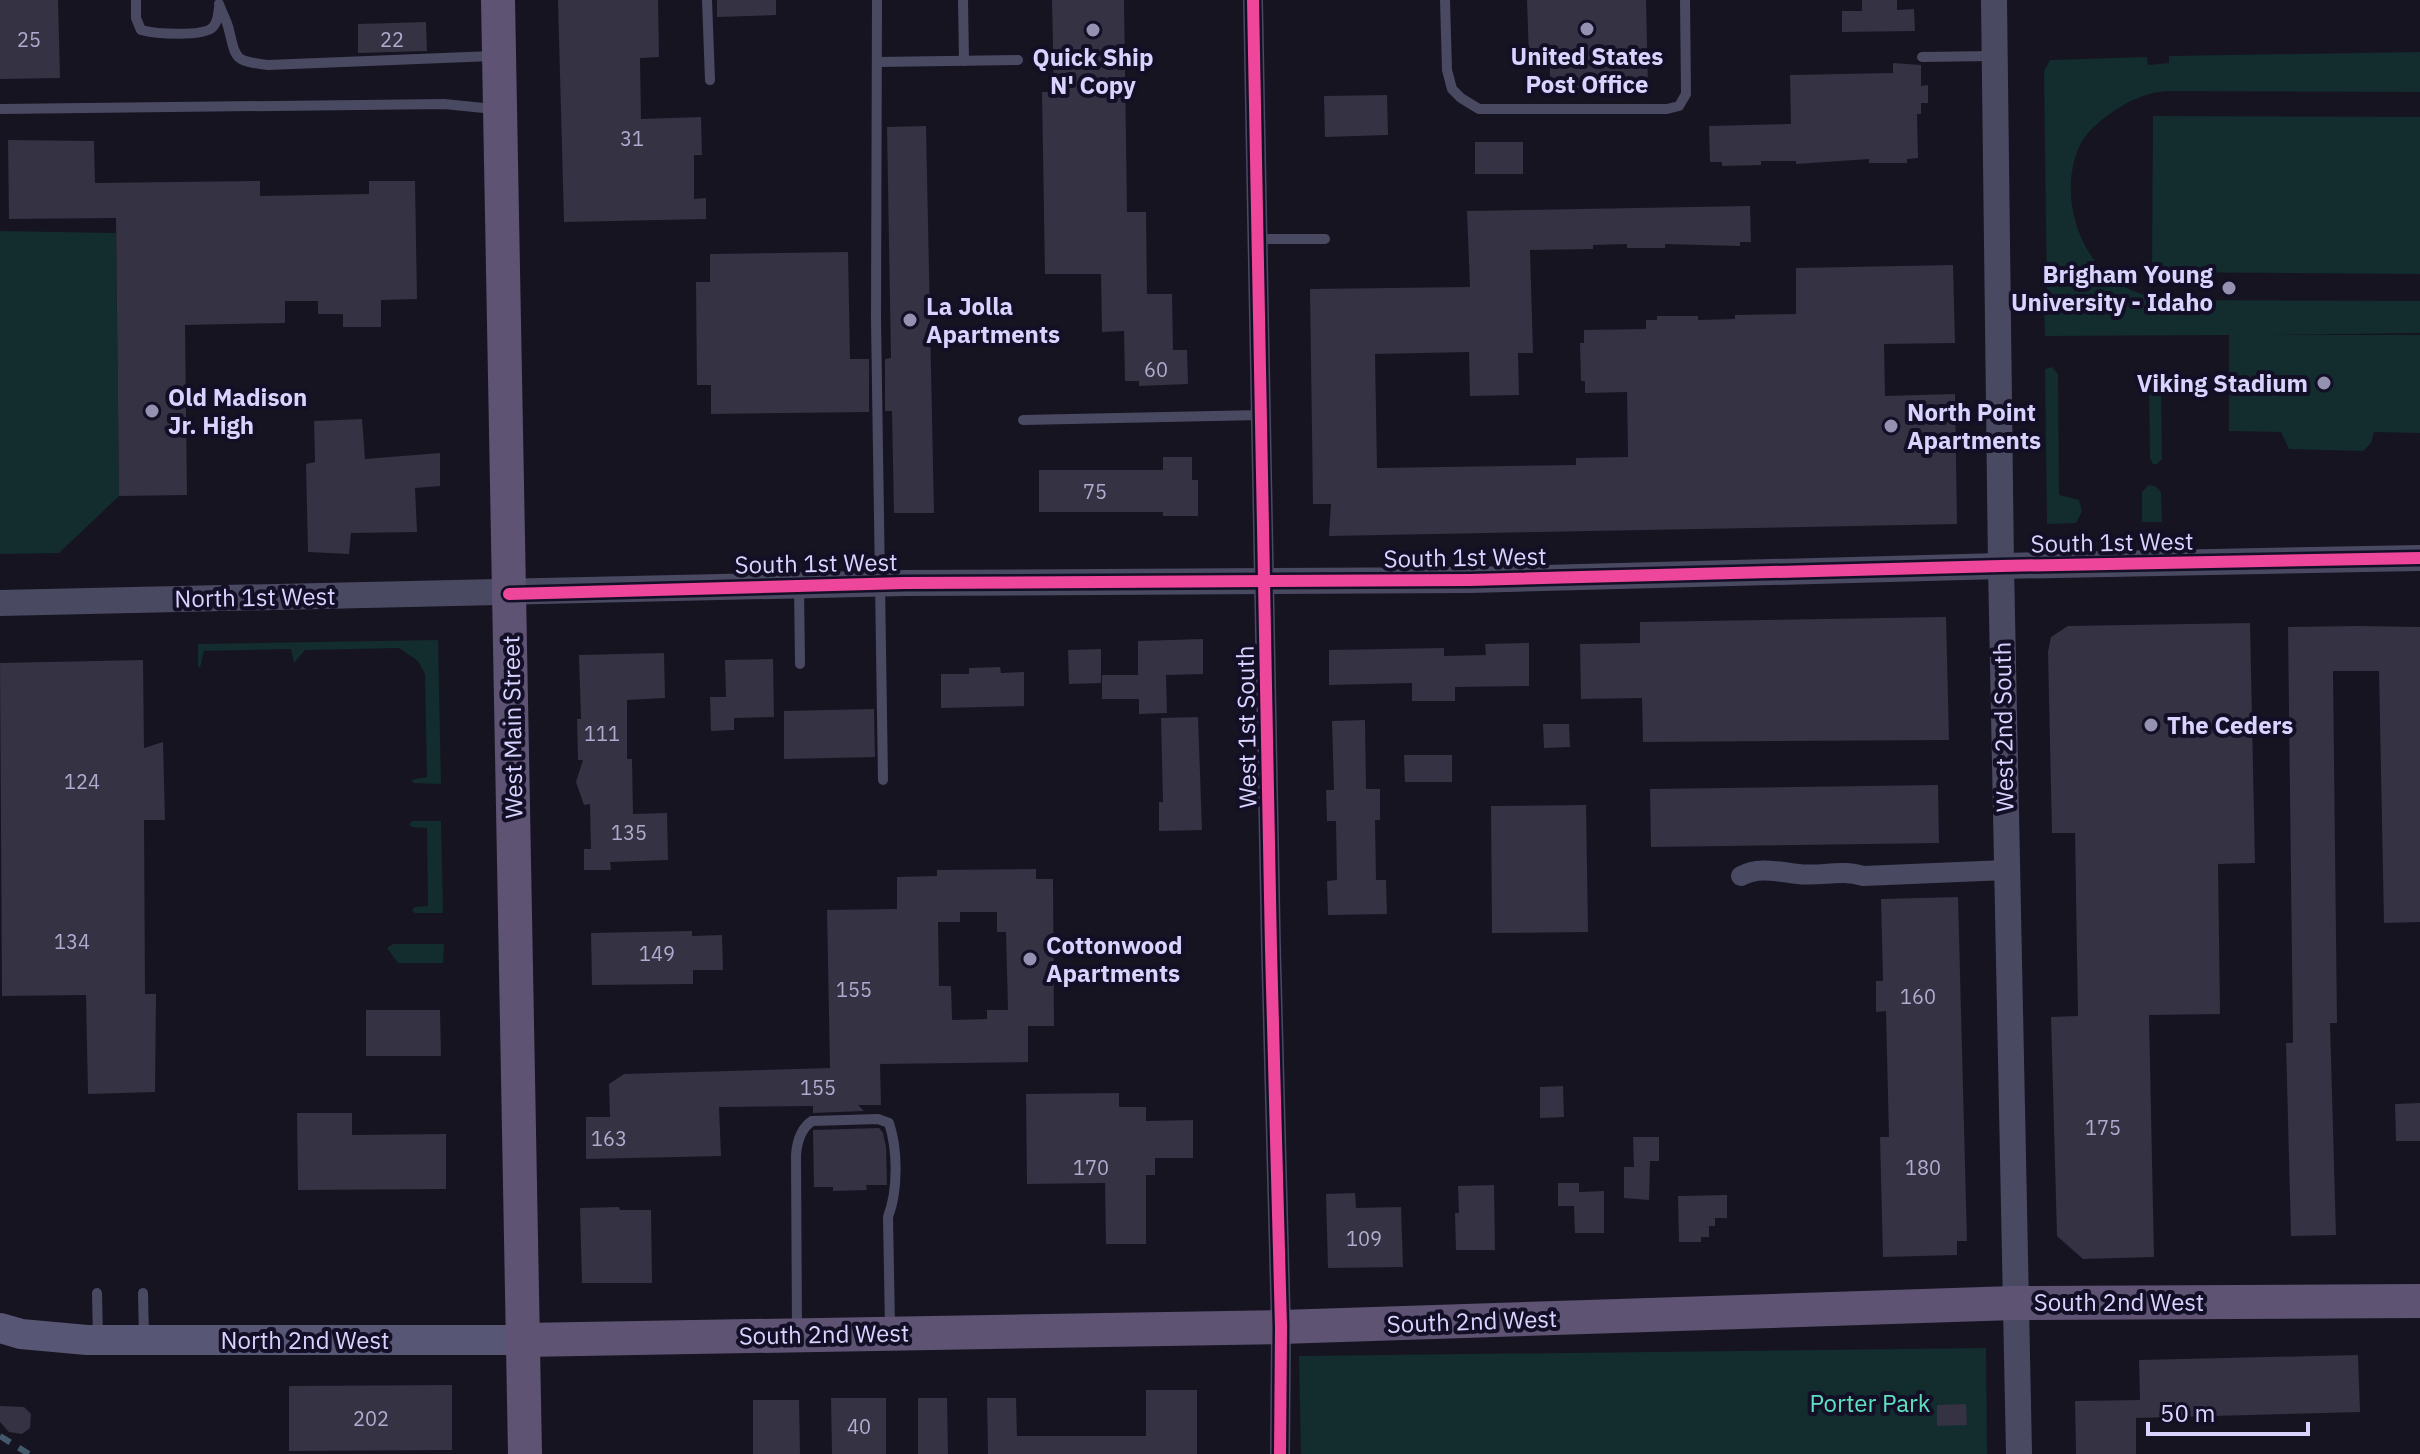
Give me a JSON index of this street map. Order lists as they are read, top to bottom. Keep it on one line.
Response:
{"streets":{"main road":["West Main Street","South 2nd West","North 2nd West"],"street":["South 1st West","North 1st West","West 1st South","West 2nd South"]},"crossings":[["South 1st West","North 1st West"],["South 1st West","West Main Street"],["South 1st West","West 1st South"],["South 1st West","West 2nd South"],["North 1st West","West Main Street"],["West Main Street","South 2nd West"],["West Main Street","North 2nd West"],["West 1st South","South 2nd West"],["West 2nd South","South 2nd West"],["South 2nd West","North 2nd West"]],"parks":["Porter Park"],"places":["United States Post Office","Quick Ship N' Copy","Brigham Young University - Idaho","La Jolla Apartments","Viking Stadium","Old Madison Jr. High","North Point Apartments","The Ceders","Cottonwood Apartments"],"house_numbers":["25","22","31","60","75","111","124","135","134","149","155","160","155","175","163","170","180","109","202","40"],"scale_bar":"50 m"}
